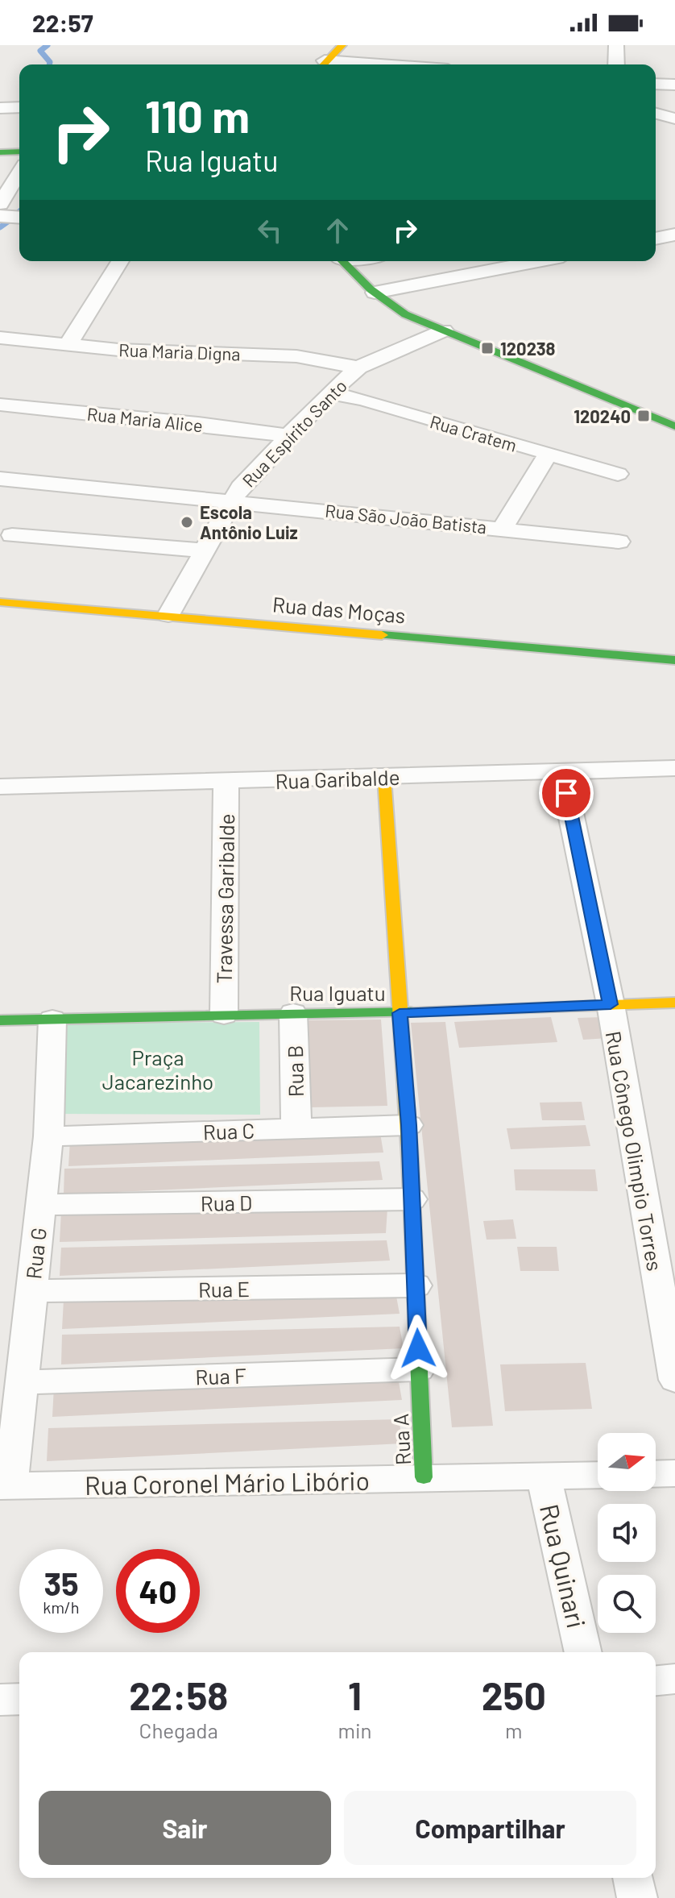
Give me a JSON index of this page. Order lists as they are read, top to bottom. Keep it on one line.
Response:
{"streets":{"street":["Rua Maria Digna","Rua Maria Alice","Rua Espírito Santo","Rua Cratem","Rua São João Batista","Rua das Moças","Rua Garibalde","Travessa Garibalde","Rua Iguatu","Rua B","Rua C","Rua Cônego Olimpio Torres","Rua D","Rua G","Rua E","Rua F","Rua A","Rua Coronel Mário Libório","Rua Quinari"]},"crossings":[["Rua Maria Digna","Rua Espírito Santo"],["Rua Maria Alice","Rua Espírito Santo"],["Rua Espírito Santo","Rua Cratem"],["Rua Espírito Santo","Rua São João Batista"],["Rua Espírito Santo","Rua das Moças"],["Rua Garibalde","Travessa Garibalde"],["Rua Garibalde","Rua Cônego Olimpio Torres"],["Rua Garibalde","Rua A"],["Travessa Garibalde","Rua Iguatu"],["Rua Iguatu","Rua B"],["Rua Iguatu","Rua Cônego Olimpio Torres"],["Rua Iguatu","Rua G"],["Rua Iguatu","Rua A"],["Rua B","Rua C"],["Rua C","Rua G"],["Rua C","Rua A"],["Rua D","Rua G"],["Rua D","Rua A"],["Rua G","Rua E"],["Rua G","Rua F"],["Rua G","Rua Coronel Mário Libório"],["Rua E","Rua A"],["Rua F","Rua A"],["Rua A","Rua Coronel Mário Libório"],["Rua Coronel Mário Libório","Rua Quinari"]],"parks":["Praça Jacarezinho"],"places":{"transit":["120238","120240"],"other":["Escola Antônio Luiz"]},"north":"right","page":{"status":"22:57","turn":["110 m","Rua Iguatu"],"speed":"35 km/h","limit":"40","eta":["22:58","Chegada","1","min","250","m"],"buttons":["Sair","Compartilhar"]}}
